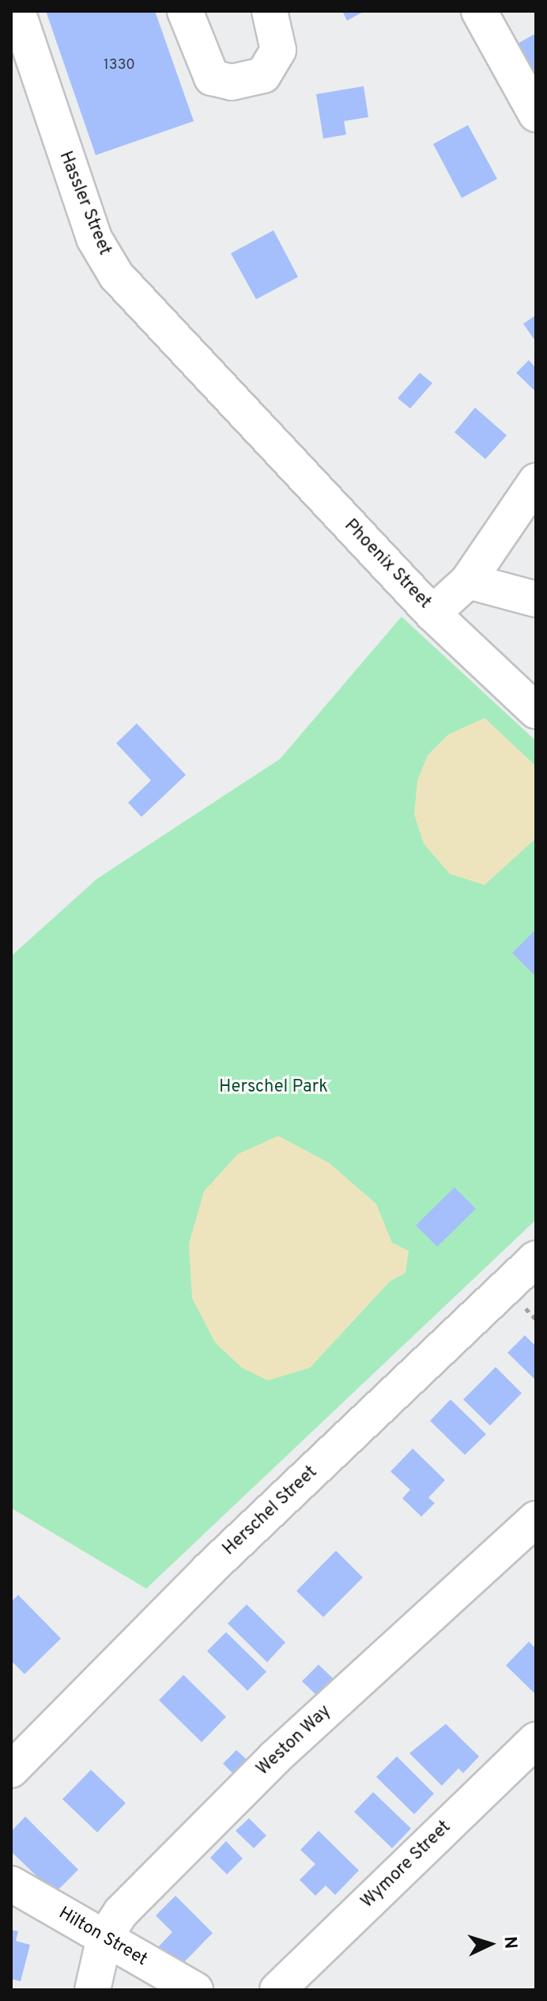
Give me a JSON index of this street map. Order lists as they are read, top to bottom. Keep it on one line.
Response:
{"streets":{"street":["Hassler Street","Phoenix Street","Herschel Street","Weston Way","Wymore Street","Hilton Street"]},"crossings":[["Hassler Street","Phoenix Street"],["Weston Way","Hilton Street"]],"parks":["Herschel Park"],"house_numbers":["1330"],"north":"right"}
